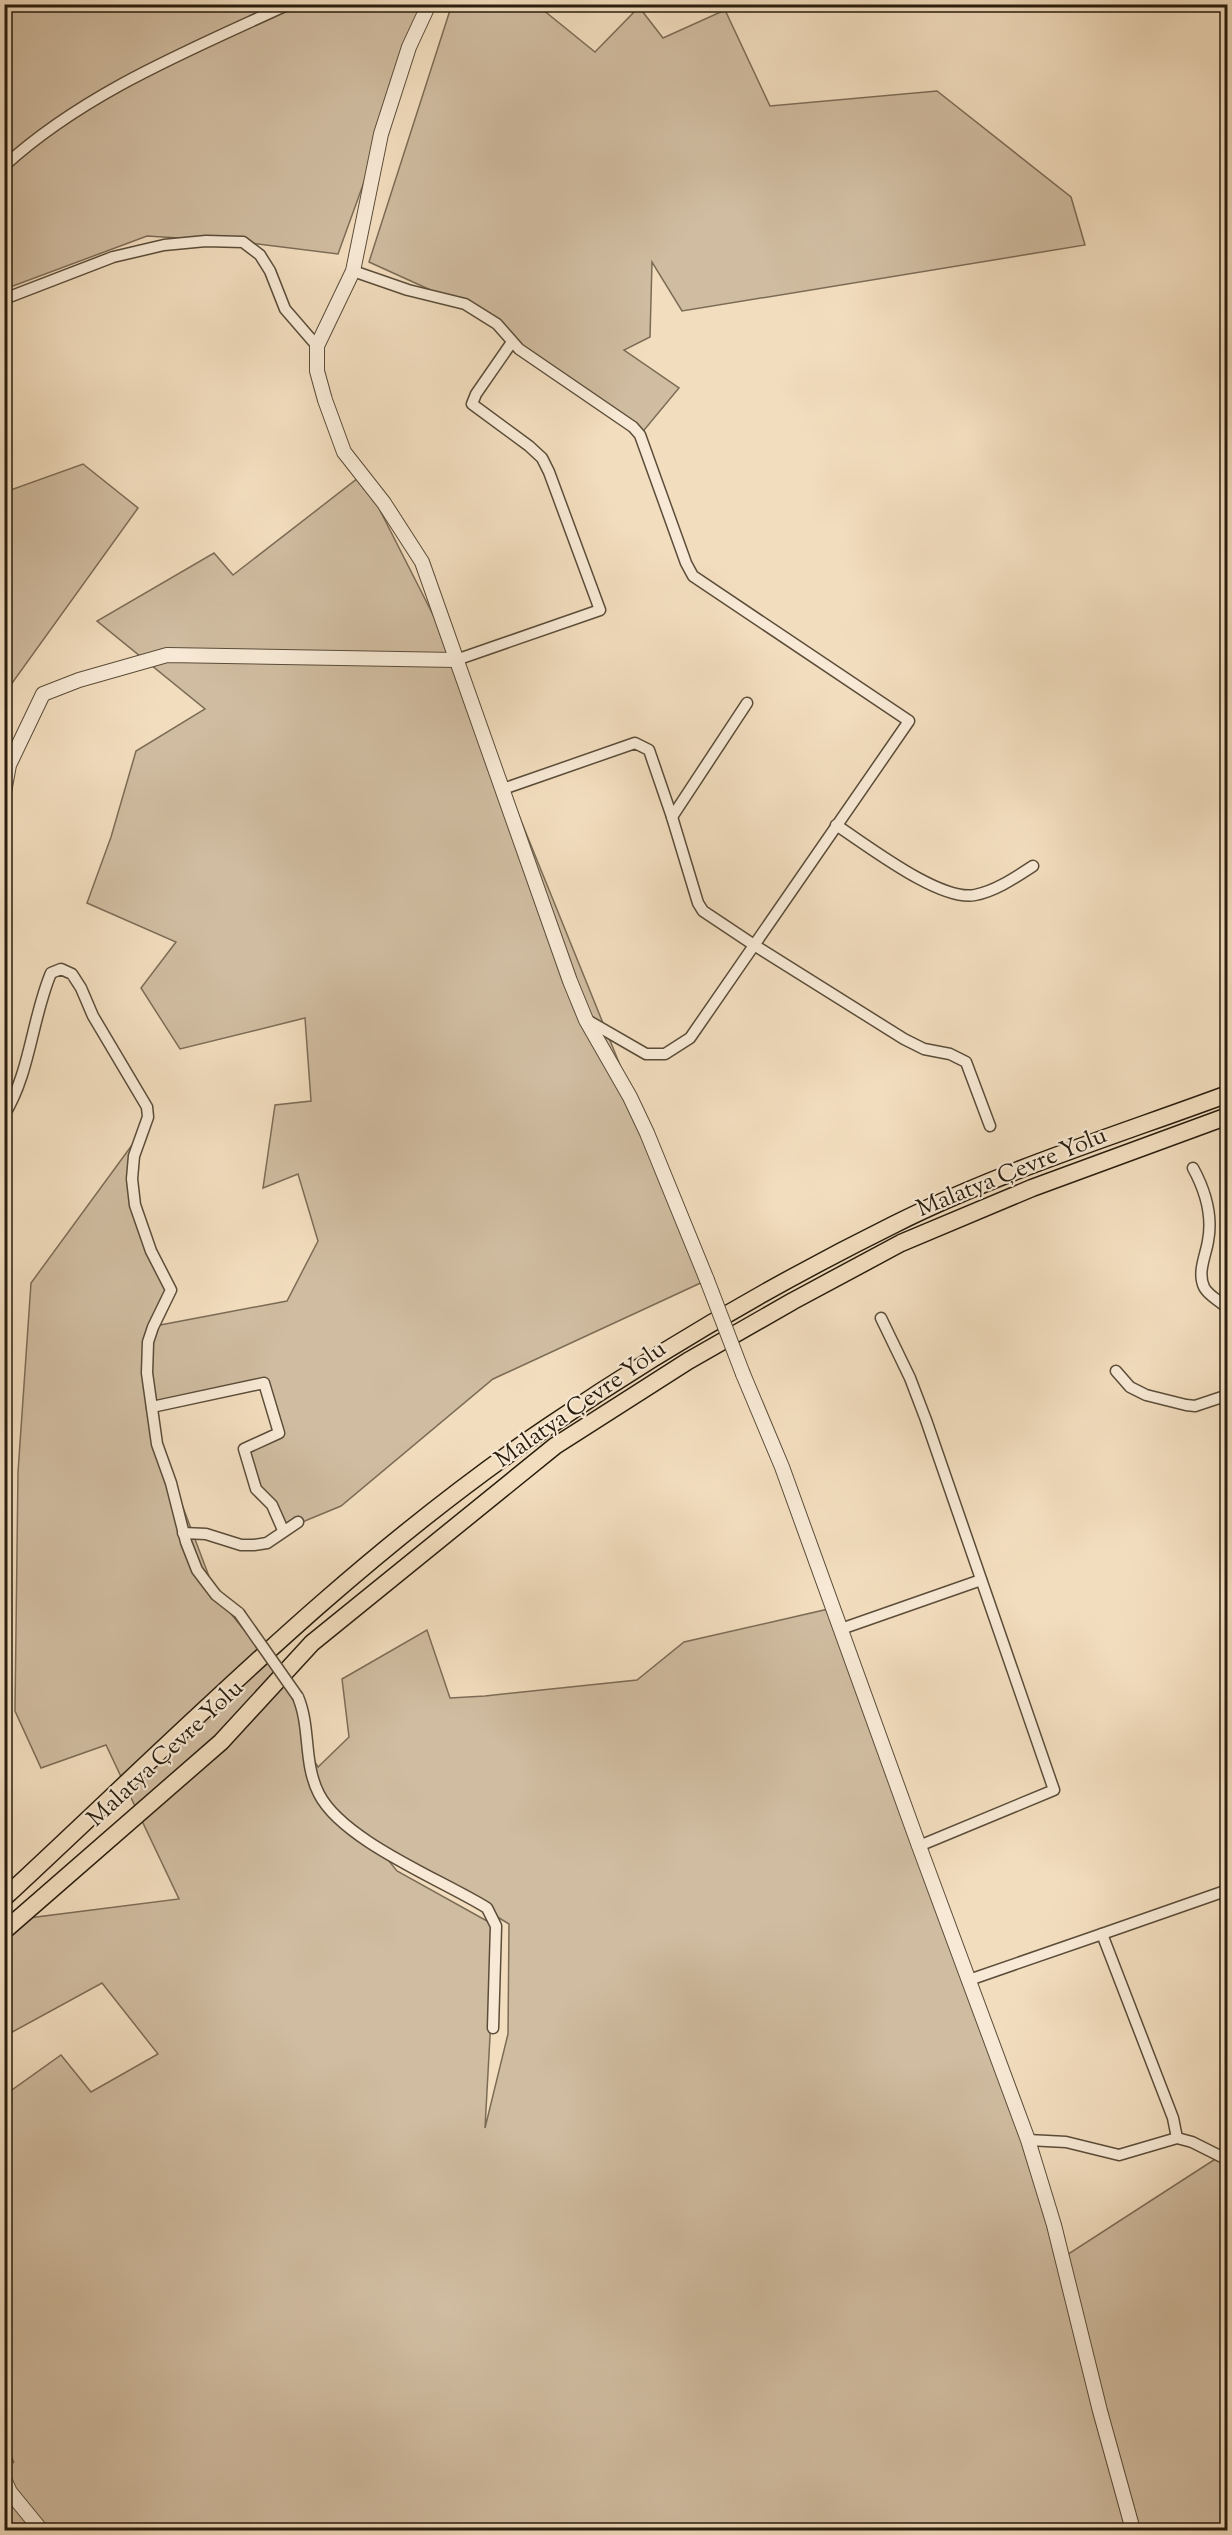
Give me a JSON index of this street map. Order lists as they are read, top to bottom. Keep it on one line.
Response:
{"streets":{"highway":["Malatya Çevre Yolu"]}}
